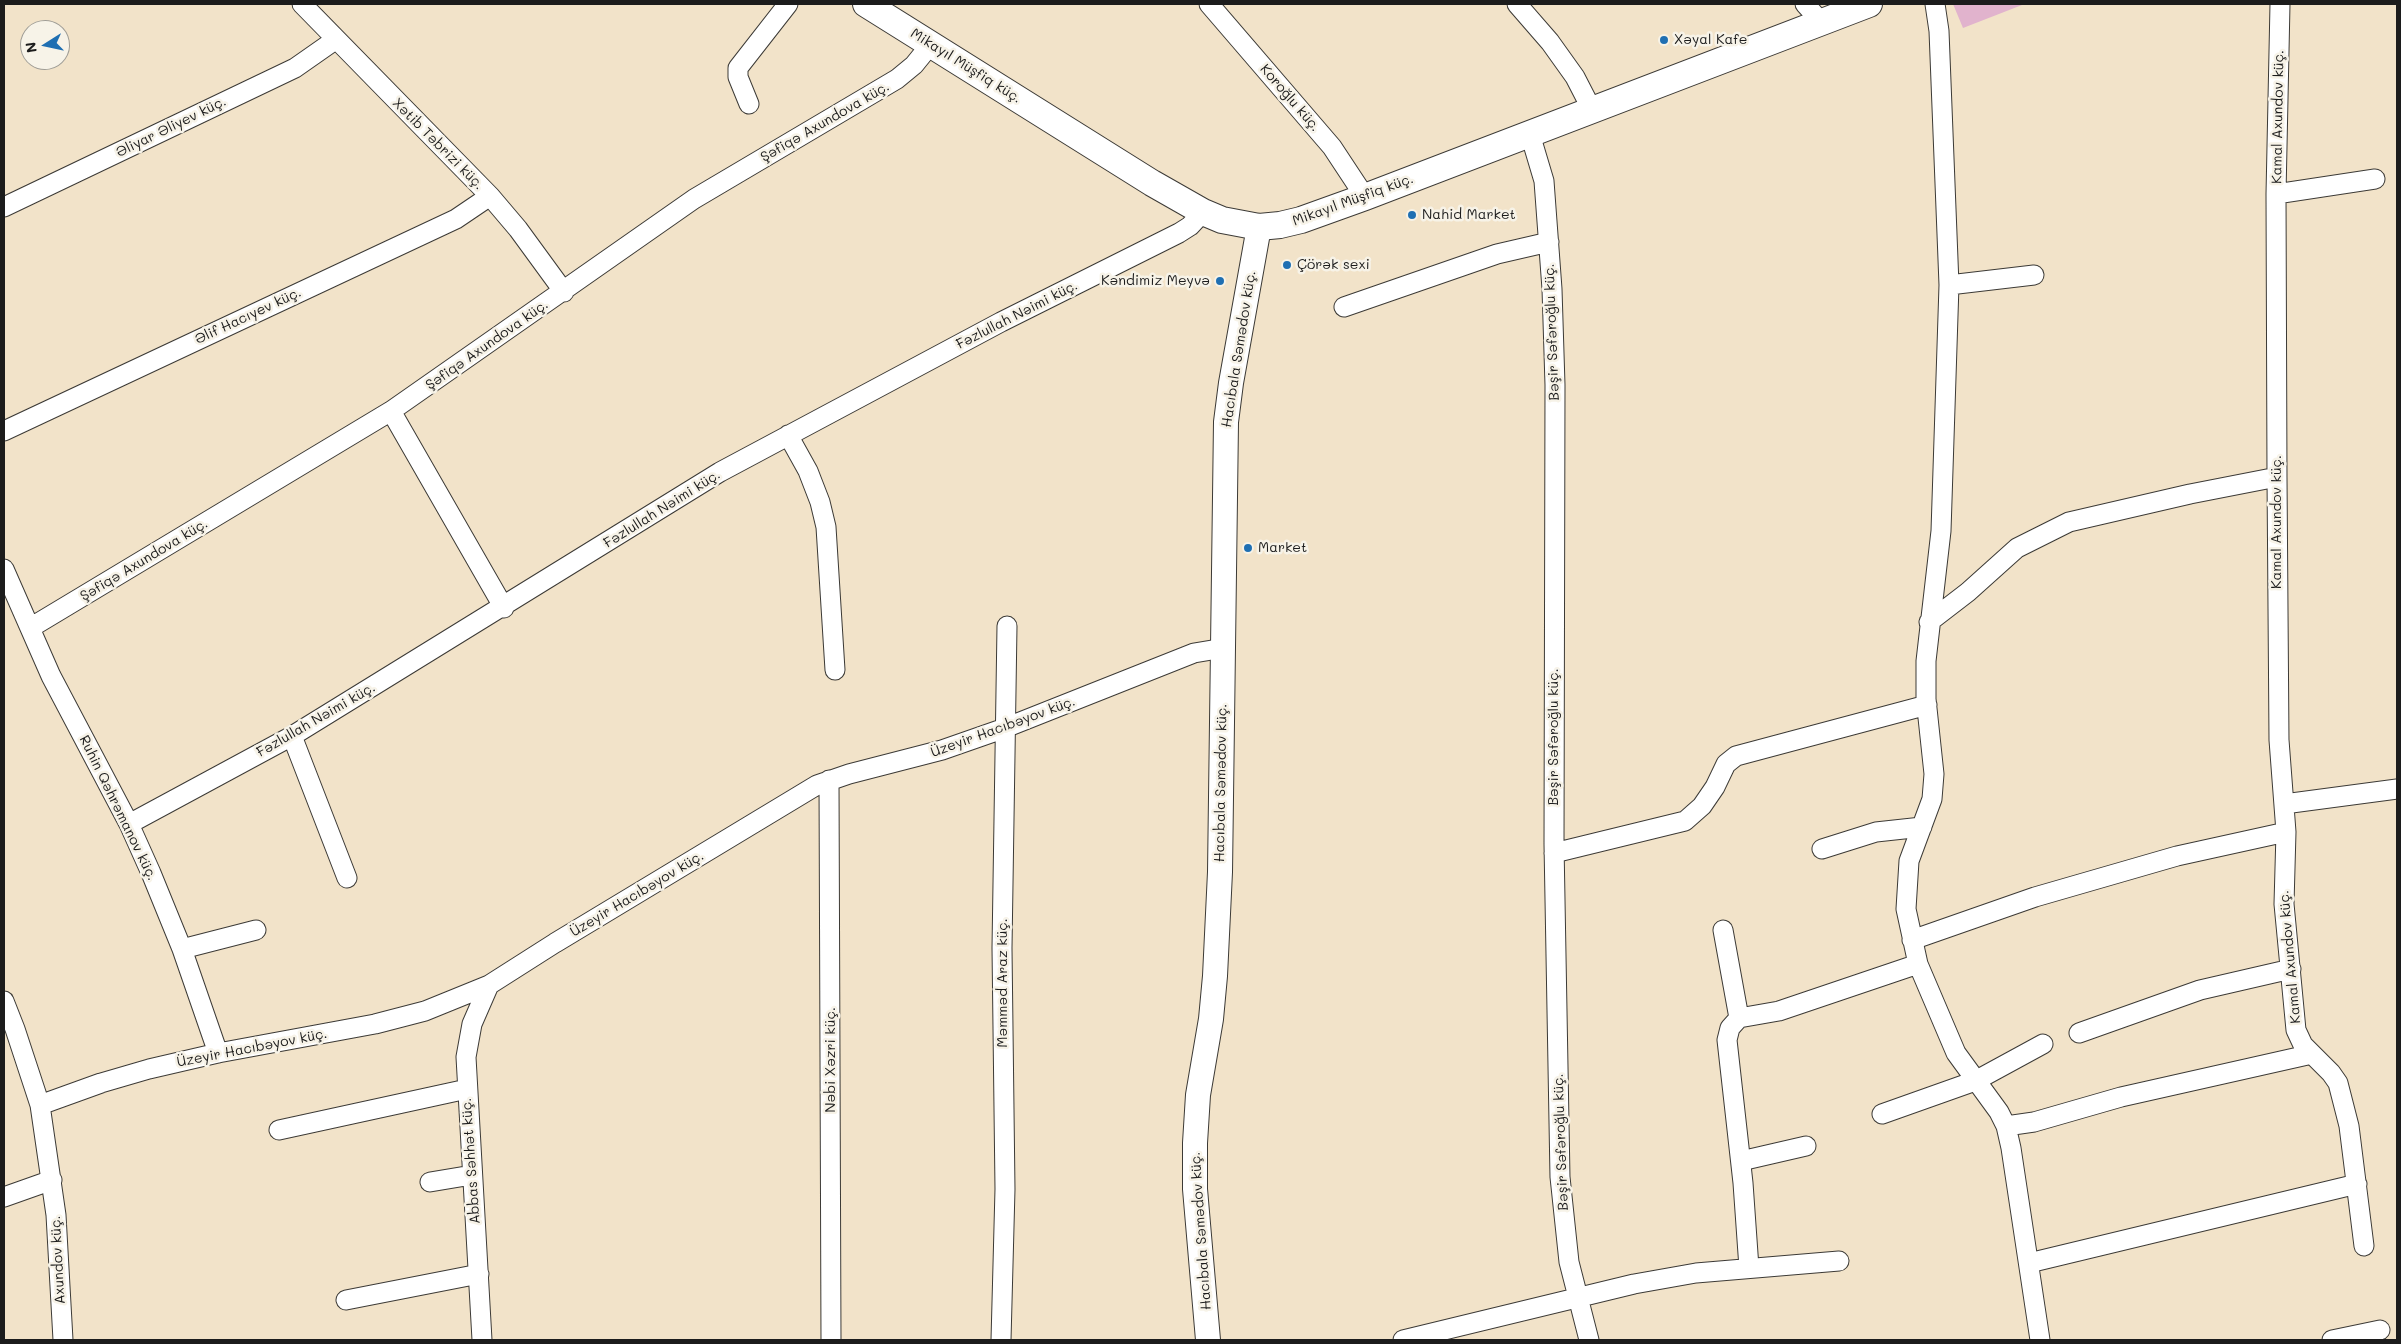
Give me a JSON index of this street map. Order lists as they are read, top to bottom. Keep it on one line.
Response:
{"streets":{"main road":["Mikayıl Müşfiq küç."],"street":["Koroğlu küç.","Kamal Axundov küç.","Şəfiqə Axundova küç.","Əliyar Əliyev küç.","Xətib Təbrizi küç.","Fəzlullah Nəimi küç.","Əlif Hacıyev küç.","Bəşir Səfəroğlu küç.","Hacıbala Səmədov küç.","Üzeyir Hacıbəyov küç.","Ruhin Qəhrəmanov küç.","Məmməd Araz küç.","Nəbi Xəzri küç.","Abbas Səhhət küç.","Axundov küç."]},"crossings":[["Mikayıl Müşfiq küç.","Koroğlu küç."],["Mikayıl Müşfiq küç.","Şəfiqə Axundova küç."],["Mikayıl Müşfiq küç.","Fəzlullah Nəimi küç."],["Mikayıl Müşfiq küç.","Bəşir Səfəroğlu küç."],["Mikayıl Müşfiq küç.","Hacıbala Səmədov küç."],["Şəfiqə Axundova küç.","Xətib Təbrizi küç."],["Şəfiqə Axundova küç.","Ruhin Qəhrəmanov küç."],["Əliyar Əliyev küç.","Xətib Təbrizi küç."],["Xətib Təbrizi küç.","Əlif Hacıyev küç."],["Fəzlullah Nəimi küç.","Ruhin Qəhrəmanov küç."],["Hacıbala Səmədov küç.","Üzeyir Hacıbəyov küç."],["Üzeyir Hacıbəyov küç.","Ruhin Qəhrəmanov küç."],["Üzeyir Hacıbəyov küç.","Məmməd Araz küç."],["Üzeyir Hacıbəyov küç.","Nəbi Xəzri küç."],["Üzeyir Hacıbəyov küç.","Abbas Səhhət küç."],["Üzeyir Hacıbəyov küç.","Axundov küç."]],"places":["Xəyal Kafe","Nahid Market","Çörək sexi","Kəndimiz Meyvə","Market"],"north":"left"}
